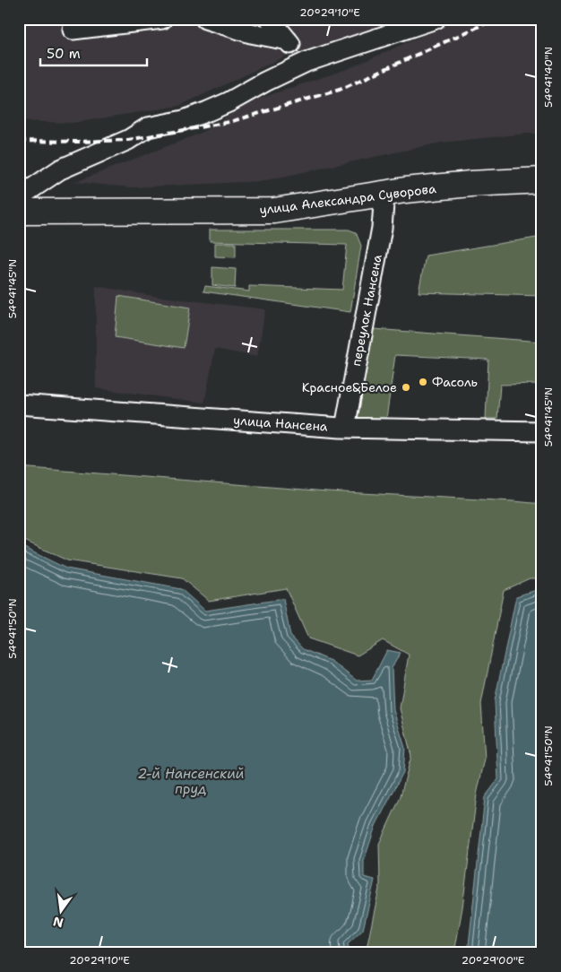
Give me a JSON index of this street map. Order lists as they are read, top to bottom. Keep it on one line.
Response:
{"streets":{"main road":["улица Александра Суворова"],"street":["переулок Нансена","улица Нансена"]},"crossings":[["улица Александра Суворова","переулок Нансена"],["переулок Нансена","улица Нансена"]],"water":["2-й Нансенский пруд"],"places":["Фасоль","Красное&Белое"],"scale_bar":"50 m","north":"bottom","coordinates":["20°29'10\"E","54°41'40\"N","54°41'45\"N","54°41'50\"N","20°29'00\"E"]}
